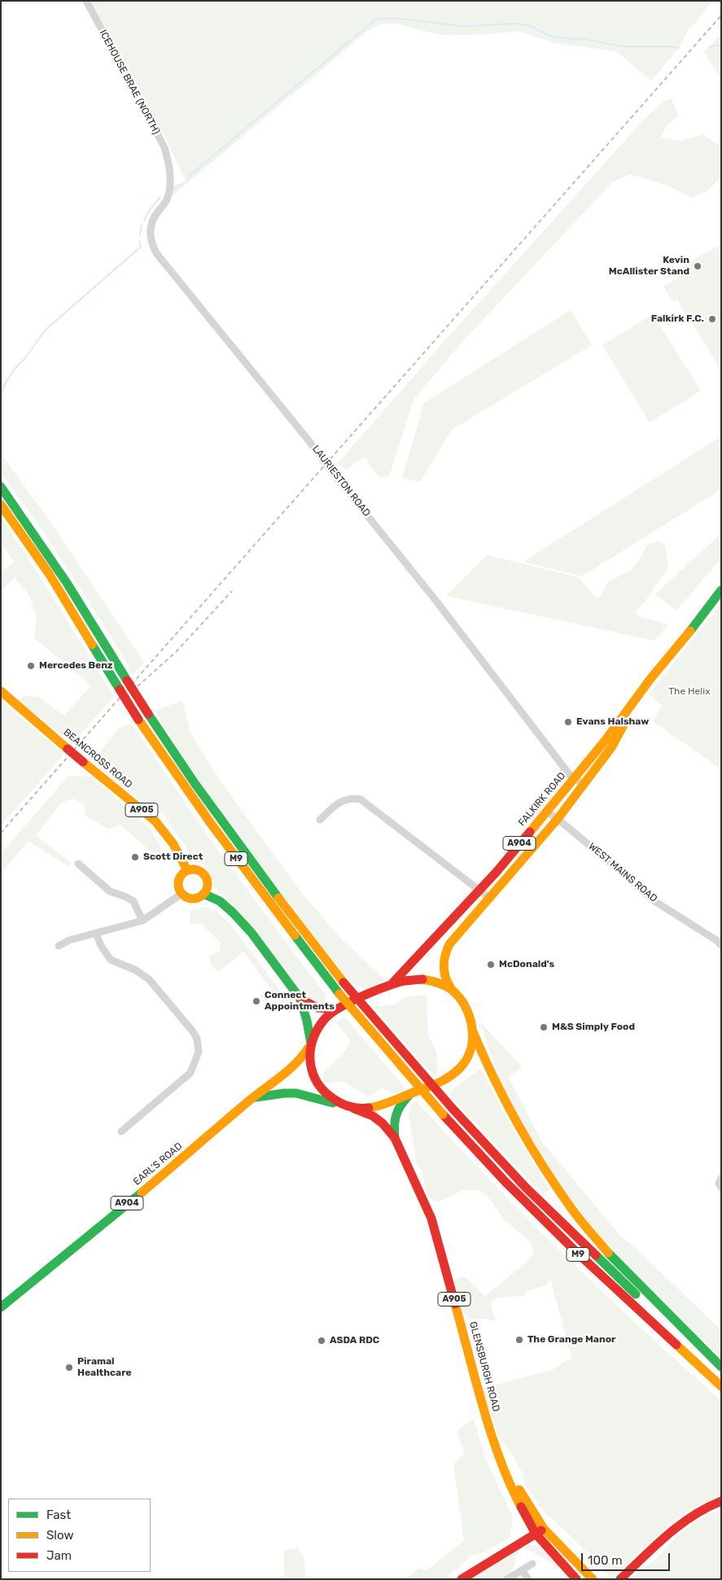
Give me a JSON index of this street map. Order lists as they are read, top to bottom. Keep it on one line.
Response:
{"streets":{"main road":["BEANCROSS ROAD","FALKIRK ROAD","A905","A904","M9","EARL'S ROAD","GLENSBURGH ROAD"],"street":["ICEHOUSE BRAE (NORTH)","LAURIESTON ROAD","WEST MAINS ROAD"]},"crossings":[["ICEHOUSE BRAE (NORTH)","LAURIESTON ROAD"],["LAURIESTON ROAD","FALKIRK ROAD"],["FALKIRK ROAD","WEST MAINS ROAD"],["FALKIRK ROAD","EARL'S ROAD"],["FALKIRK ROAD","GLENSBURGH ROAD"],["EARL'S ROAD","GLENSBURGH ROAD"]],"parks":["The Helix"],"places":["Kevin McAllister Stand","Falkirk F.C.","Mercedes Benz","Evans Halshaw","Scott Direct","McDonald's","Connect Appointments","M&S Simply Food","The Grange Manor","ASDA RDC","Piramal Healthcare"],"legend":["Fast","Slow","Jam"],"scale_bar":"100 m"}
